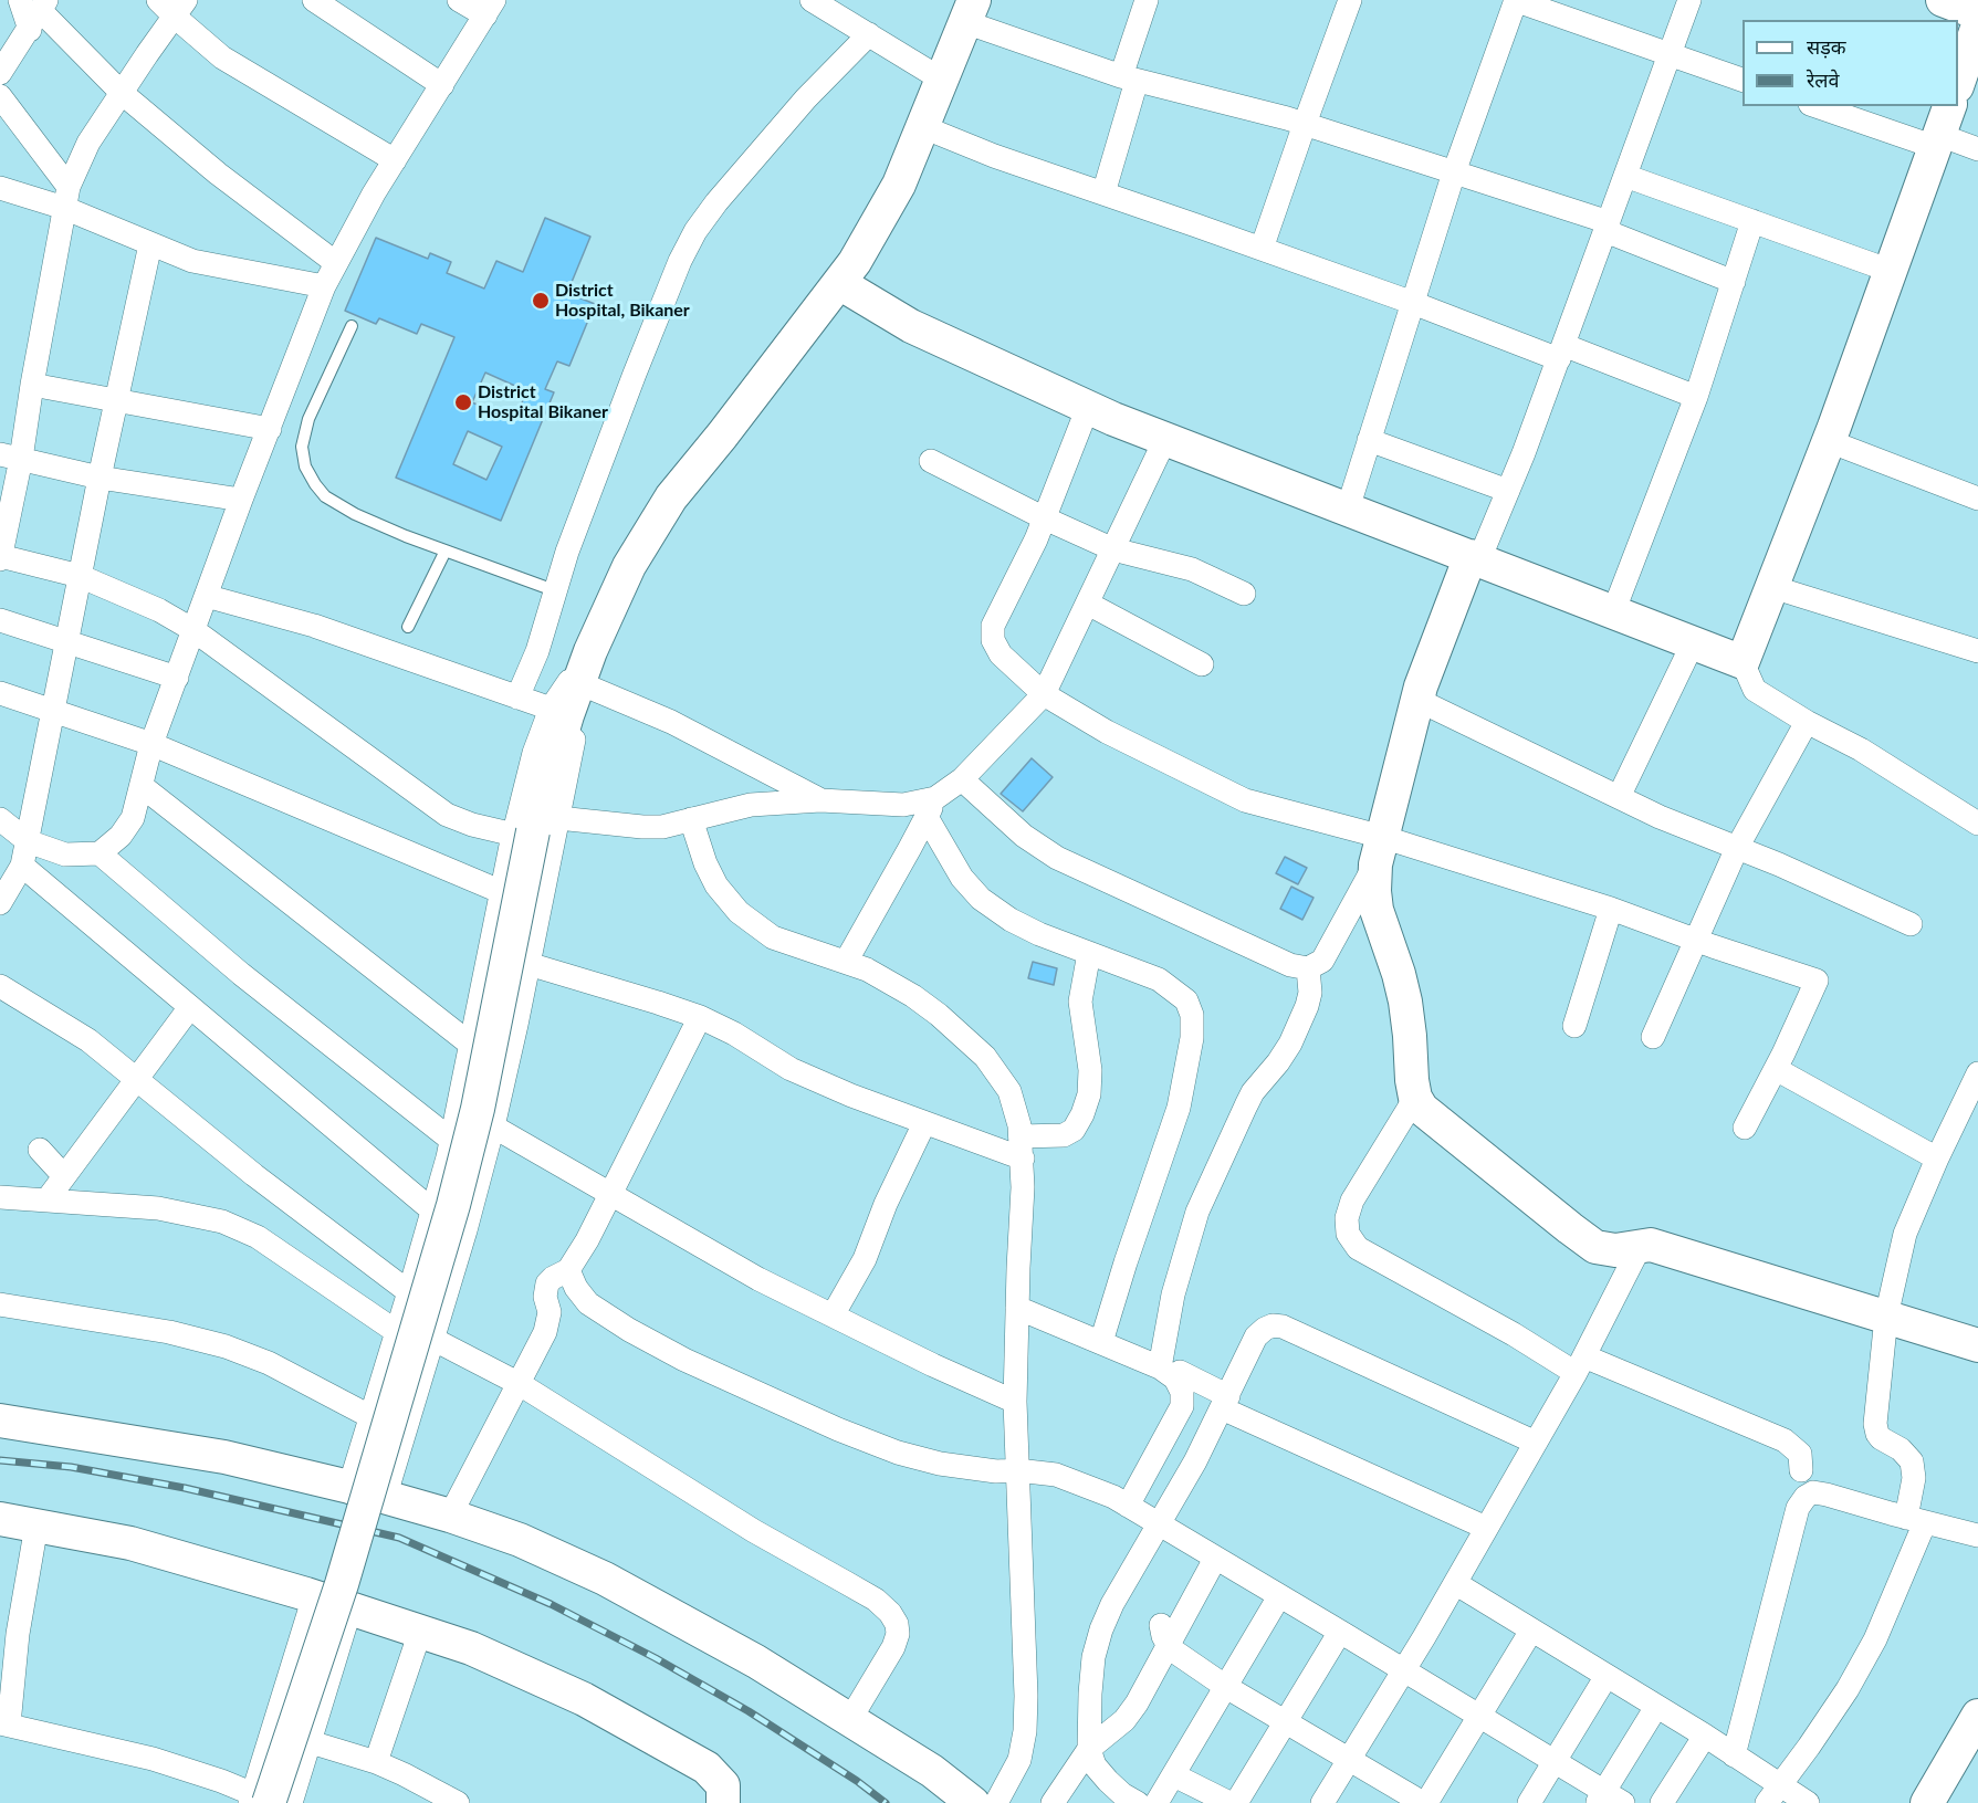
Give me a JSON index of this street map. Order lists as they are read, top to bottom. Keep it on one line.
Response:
{"places":["District Hospital, Bikaner","District Hospital Bikaner"],"legend":["सड़क","रेलवे"]}
